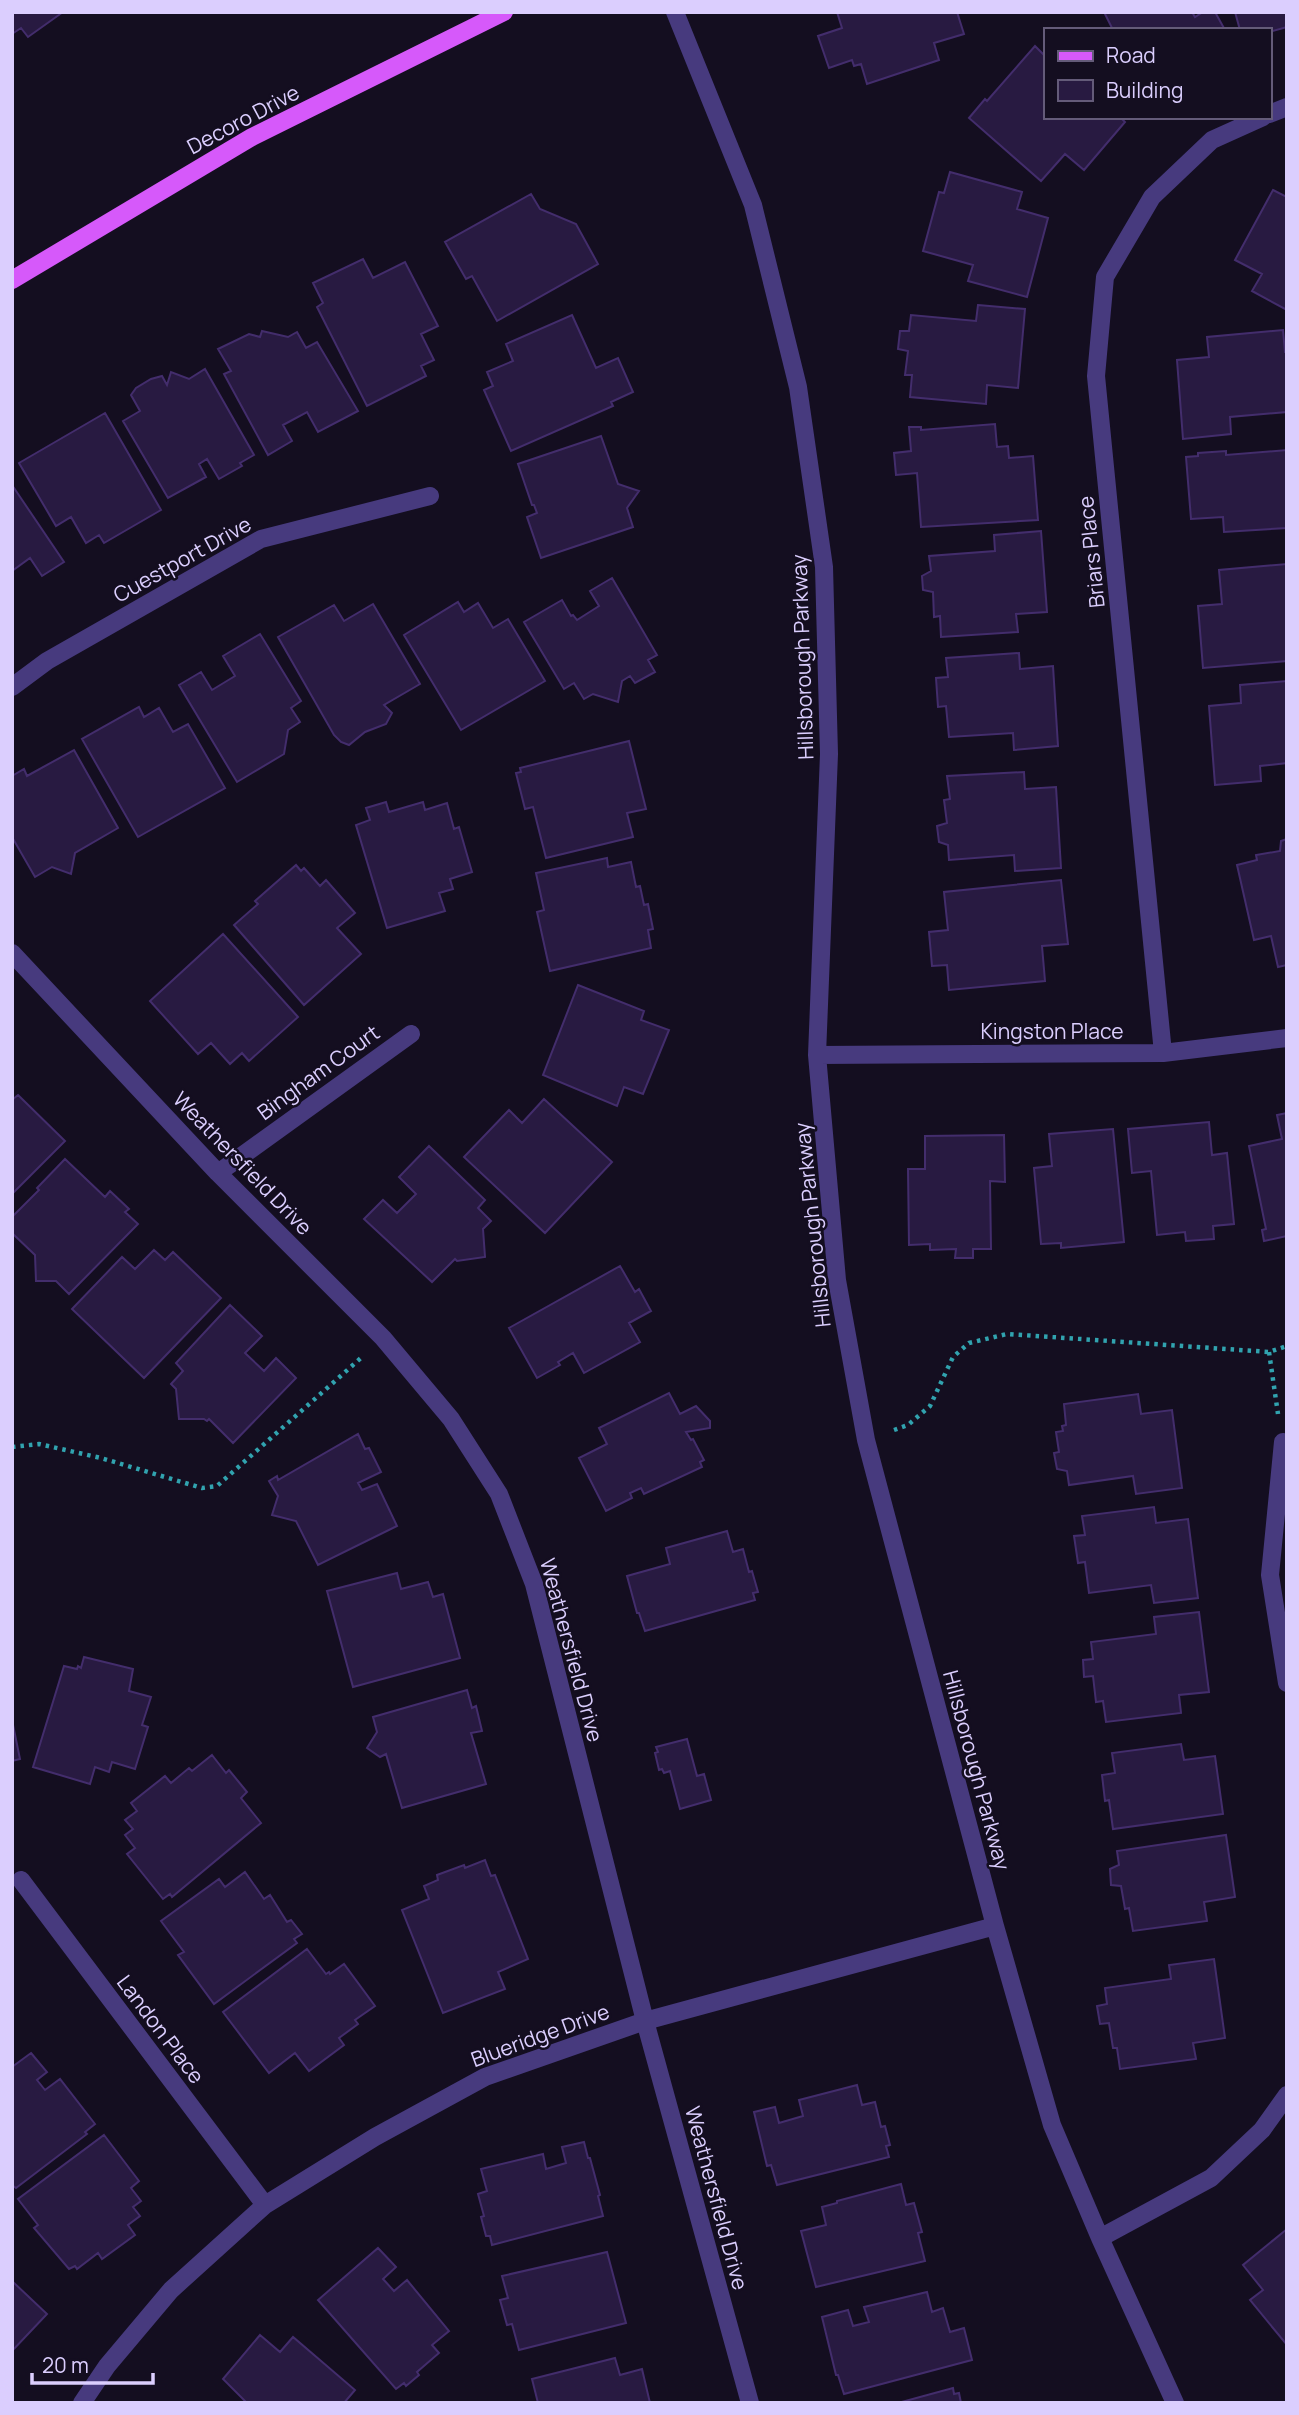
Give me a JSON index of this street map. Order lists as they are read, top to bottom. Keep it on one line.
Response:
{"streets":{"main road":["Decoro Drive"],"street":["Briars Place","Cuestport Drive","Hillsborough Parkway","Kingston Place","Bingham Court","Weathersfield Drive","Landon Place","Blueridge Drive"]},"crossings":[["Briars Place","Kingston Place"],["Hillsborough Parkway","Kingston Place"],["Hillsborough Parkway","Blueridge Drive"],["Bingham Court","Weathersfield Drive"],["Weathersfield Drive","Blueridge Drive"],["Landon Place","Blueridge Drive"]],"legend":["Road","Building"],"scale_bar":"20 m"}
